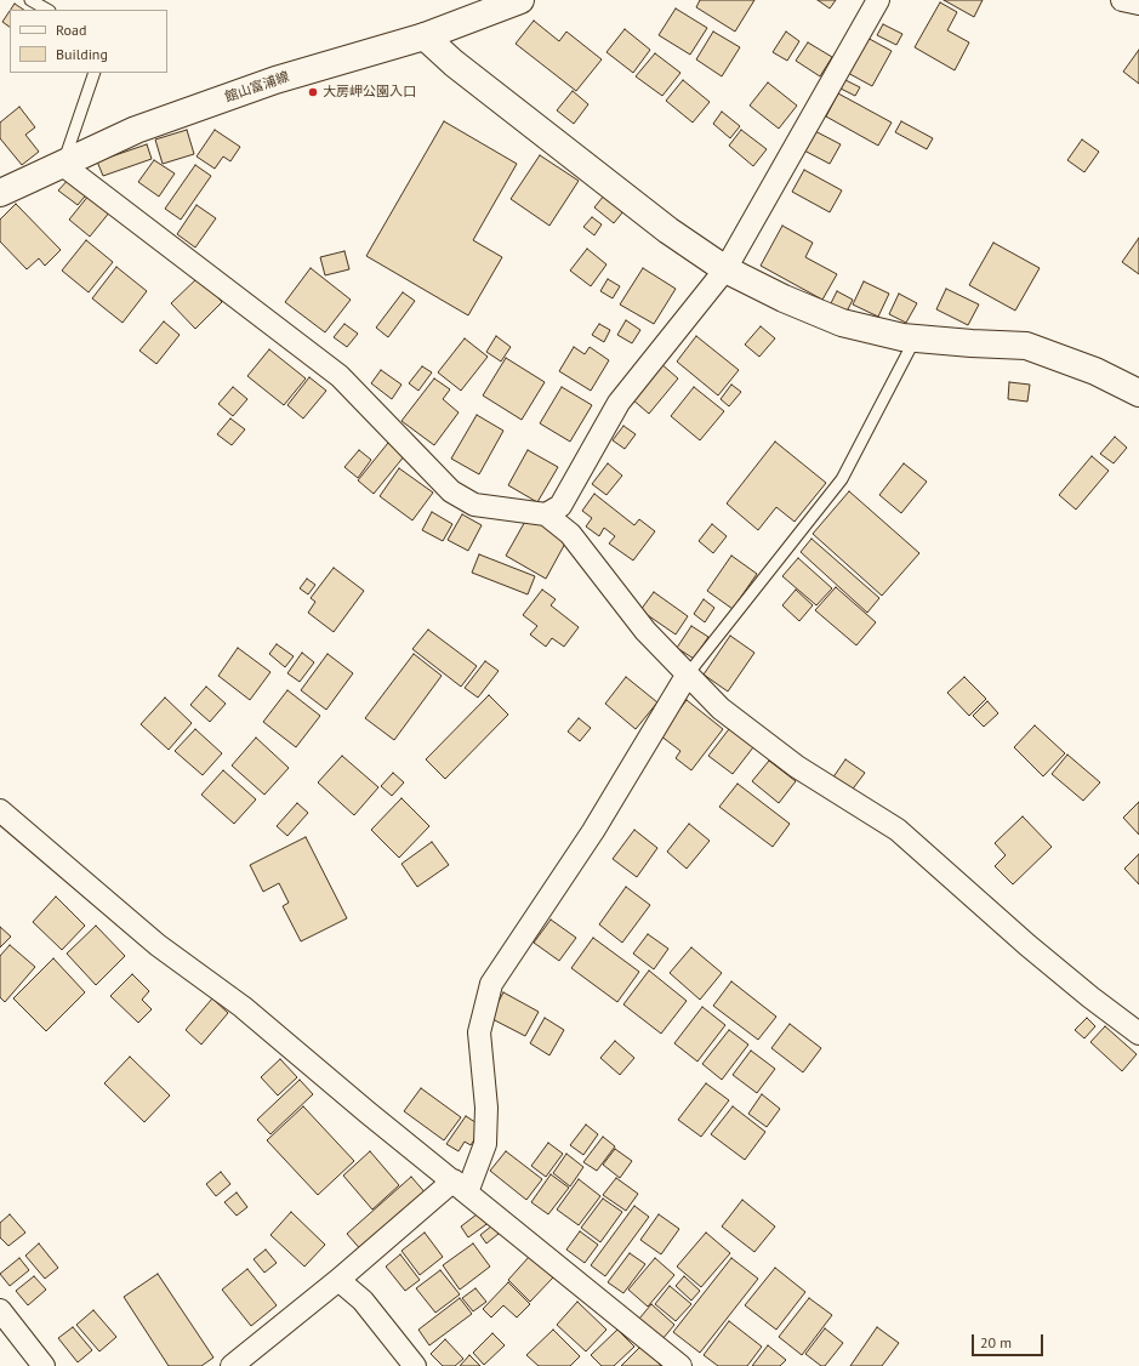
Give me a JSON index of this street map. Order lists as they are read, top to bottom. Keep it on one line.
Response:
{"streets":{"street":["館山富浦線"]},"places":["大房岬公園入口"],"legend":["Road","Building"],"scale_bar":"20 m"}
